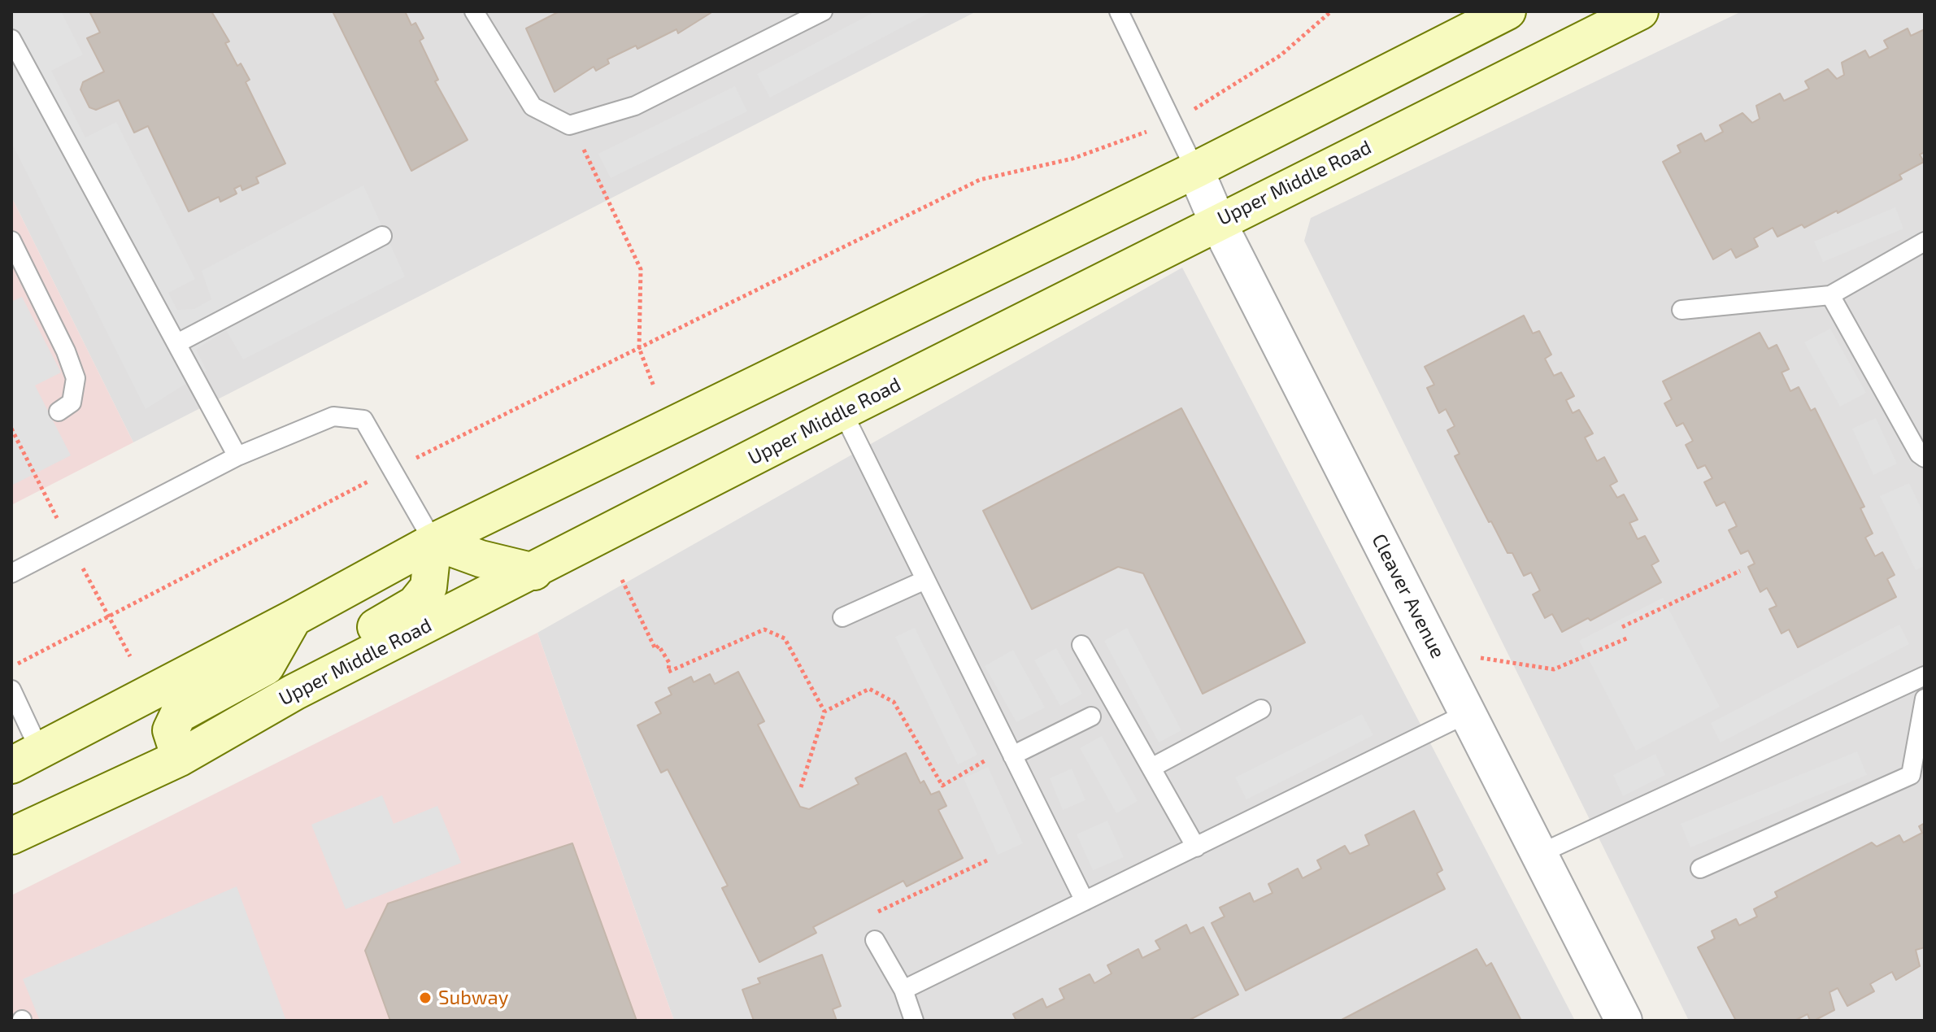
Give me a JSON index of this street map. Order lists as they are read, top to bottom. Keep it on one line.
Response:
{"streets":{"main road":["Upper Middle Road"],"street":["Cleaver Avenue"]},"crossings":[["Upper Middle Road","Cleaver Avenue"]],"places":["Subway"]}
